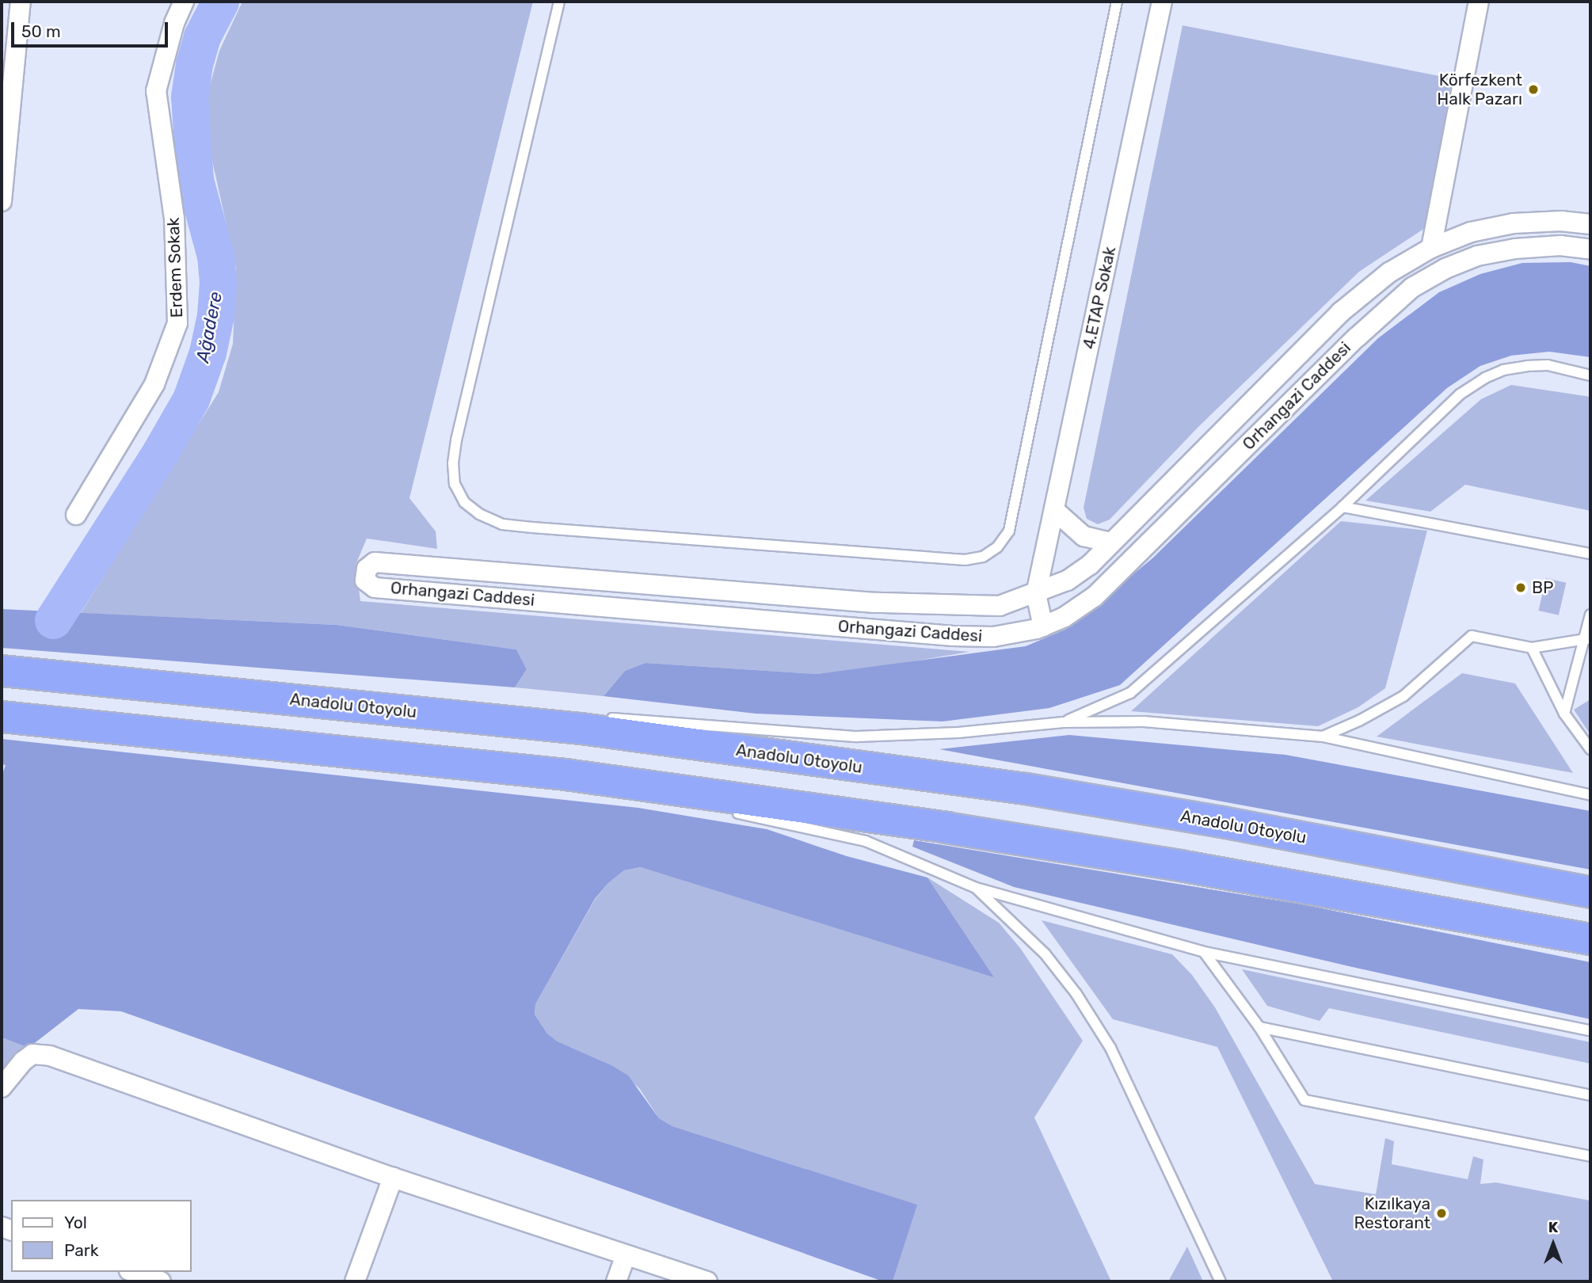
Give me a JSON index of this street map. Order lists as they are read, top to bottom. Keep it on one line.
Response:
{"streets":{"highway":["Anadolu Otoyolu"],"street":["Erdem Sokak","4.ETAP Sokak","Orhangazi Caddesi"]},"crossings":[["4.ETAP Sokak","Orhangazi Caddesi"]],"water":["Ağadere"],"places":["Körfezkent Halk Pazarı","BP","Kızılkaya Restorant"],"legend":["Yol","Park"],"scale_bar":"50 m","north":"top"}
